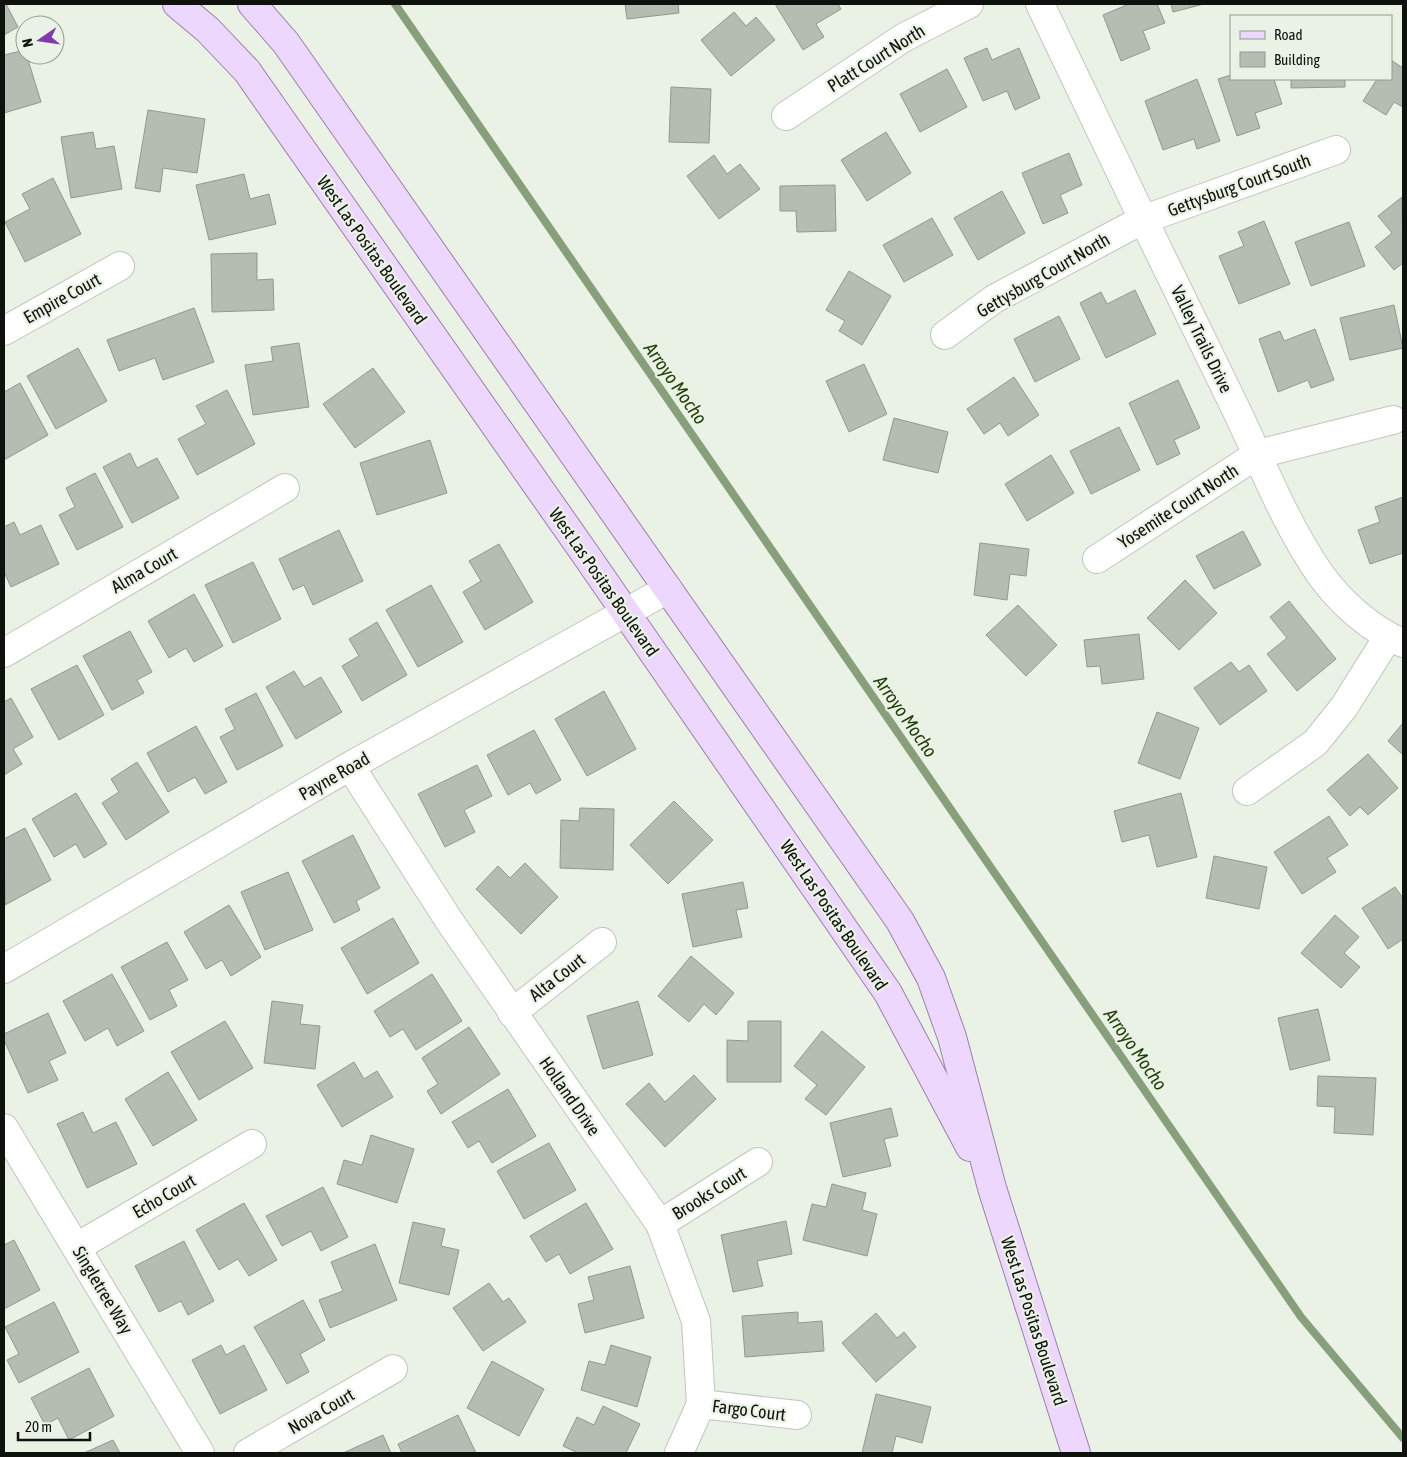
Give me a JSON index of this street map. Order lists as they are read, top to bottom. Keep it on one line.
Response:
{"streets":{"main road":["West Las Positas Boulevard"],"street":["Platt Court North","Gettysburg Court South","Gettysburg Court North","Empire Court","Valley Trails Drive","Yosemite Court North","Alma Court","Payne Road","Alta Court","Holland Drive","Brooks Court","Echo Court","Singletree Way","Fargo Court","Nova Court"]},"crossings":[["Gettysburg Court South","Gettysburg Court North"],["Gettysburg Court South","Valley Trails Drive"],["West Las Positas Boulevard","Payne Road"],["Gettysburg Court North","Valley Trails Drive"],["Valley Trails Drive","Yosemite Court North"],["Payne Road","Holland Drive"],["Alta Court","Holland Drive"],["Holland Drive","Brooks Court"],["Holland Drive","Fargo Court"],["Echo Court","Singletree Way"]],"water":["Arroyo Mocho"],"legend":["Road","Building"],"scale_bar":"20 m","north":"left"}
